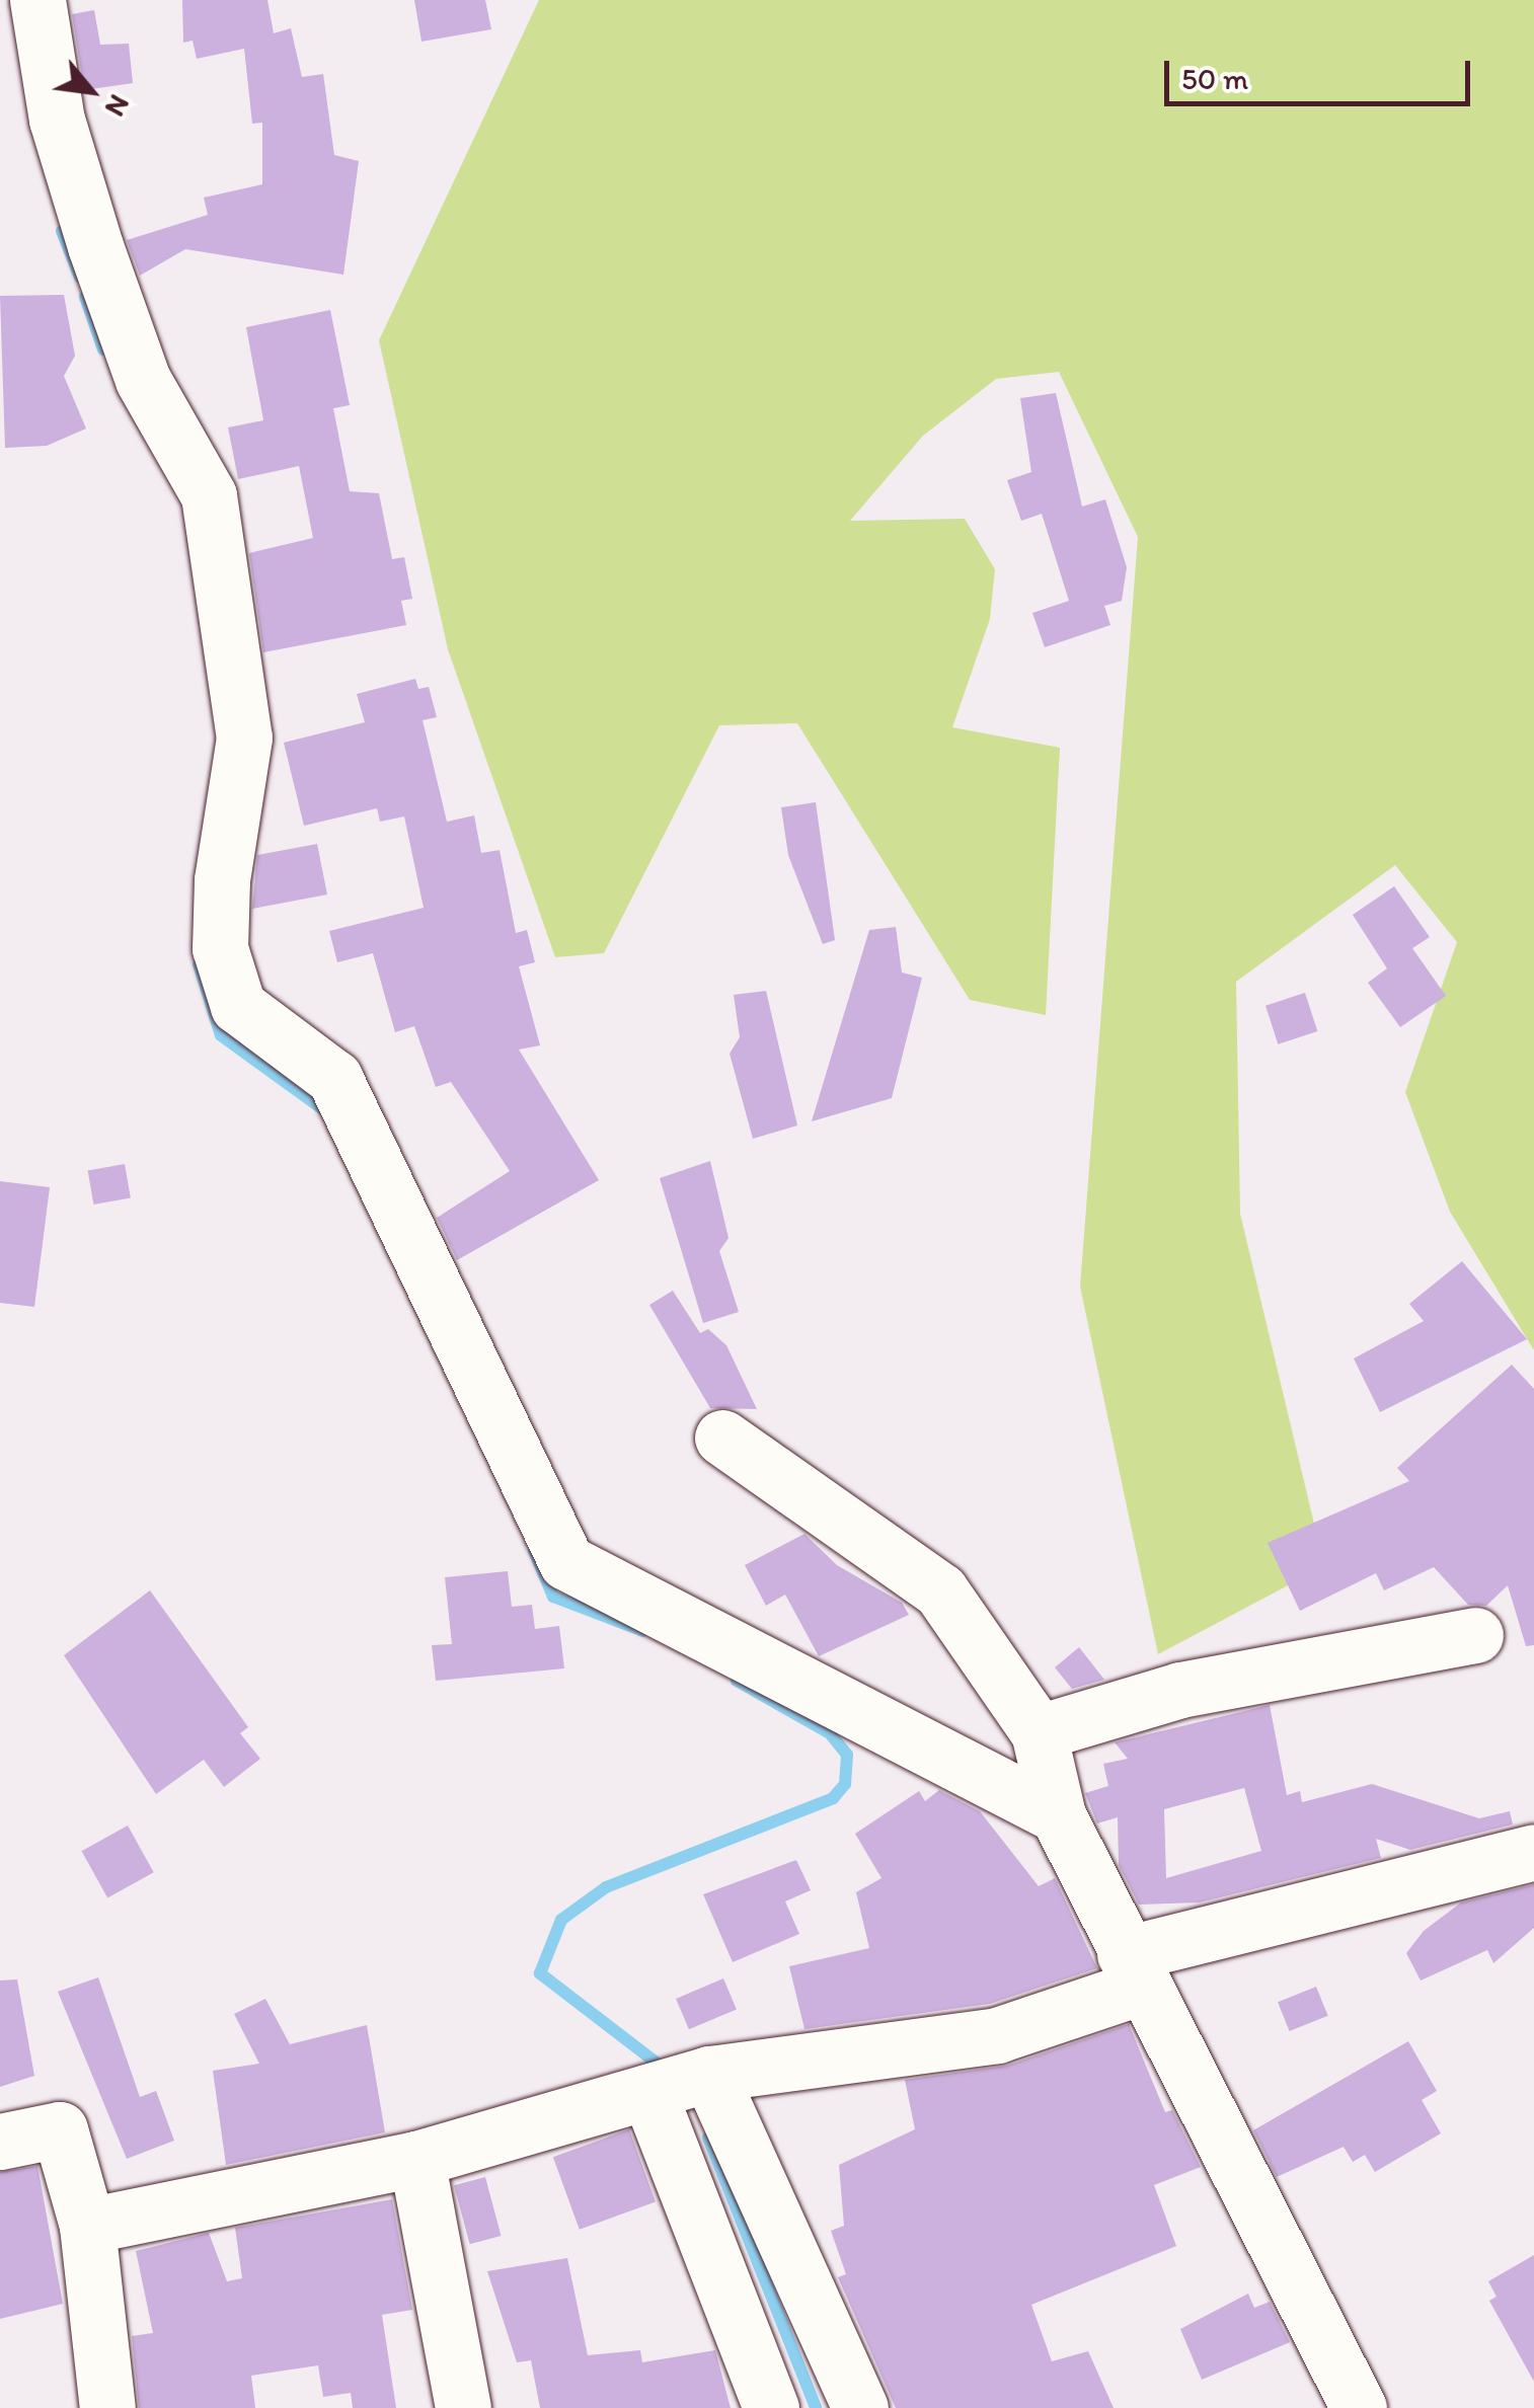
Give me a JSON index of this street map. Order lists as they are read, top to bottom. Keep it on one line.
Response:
{"scale_bar":"50 m","north":"bottom right"}
